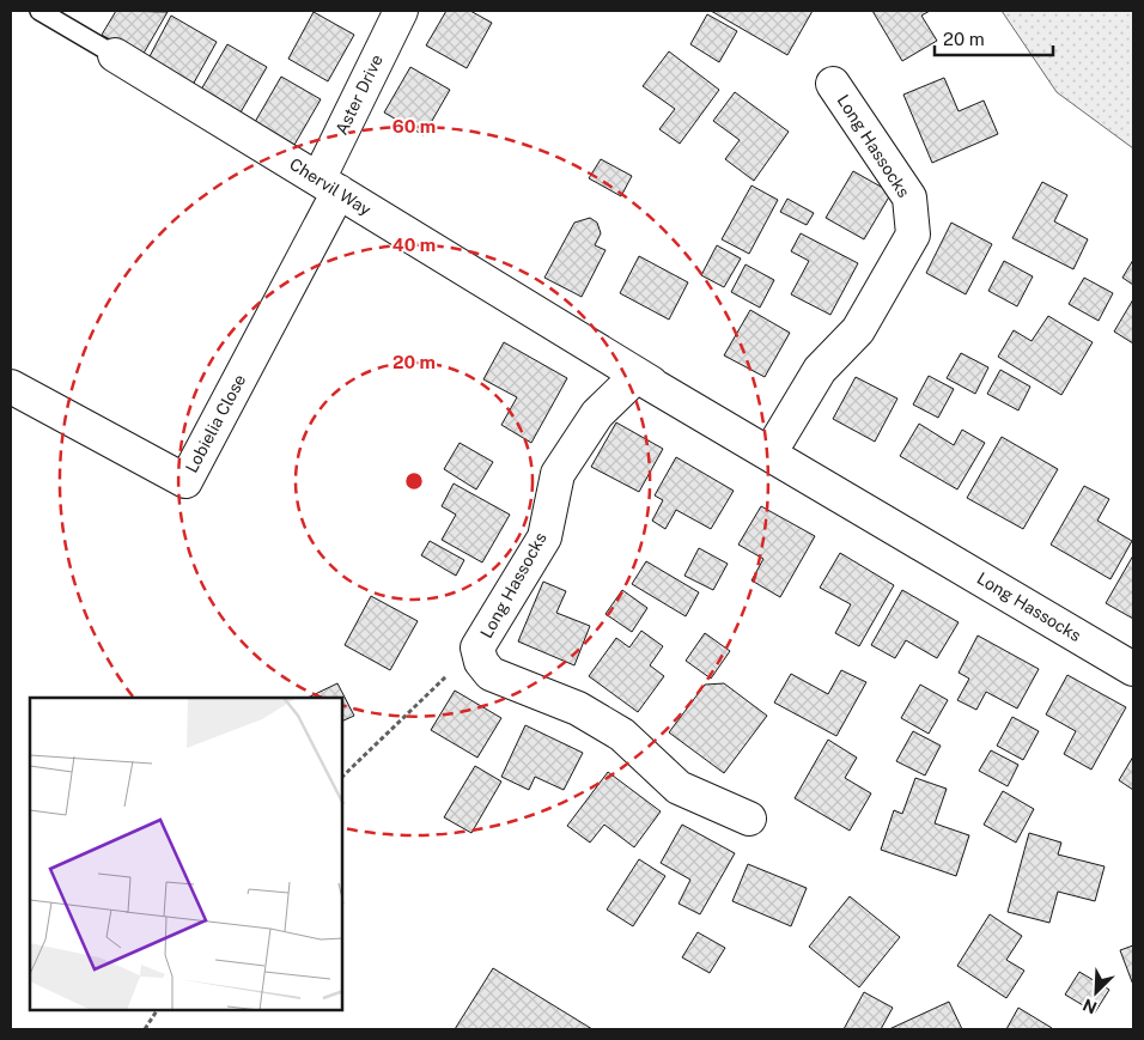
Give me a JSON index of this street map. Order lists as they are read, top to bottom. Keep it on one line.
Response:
{"streets":{"street":["Aster Drive","Long Hassocks","Chervil Way","Lobielia Close"]},"crossings":[["Aster Drive","Chervil Way"],["Aster Drive","Lobielia Close"],["Long Hassocks","Chervil Way"],["Chervil Way","Lobielia Close"]],"scale_bar":"20 m","north":"bottom left","rings":["60 m","40 m","20 m"]}
